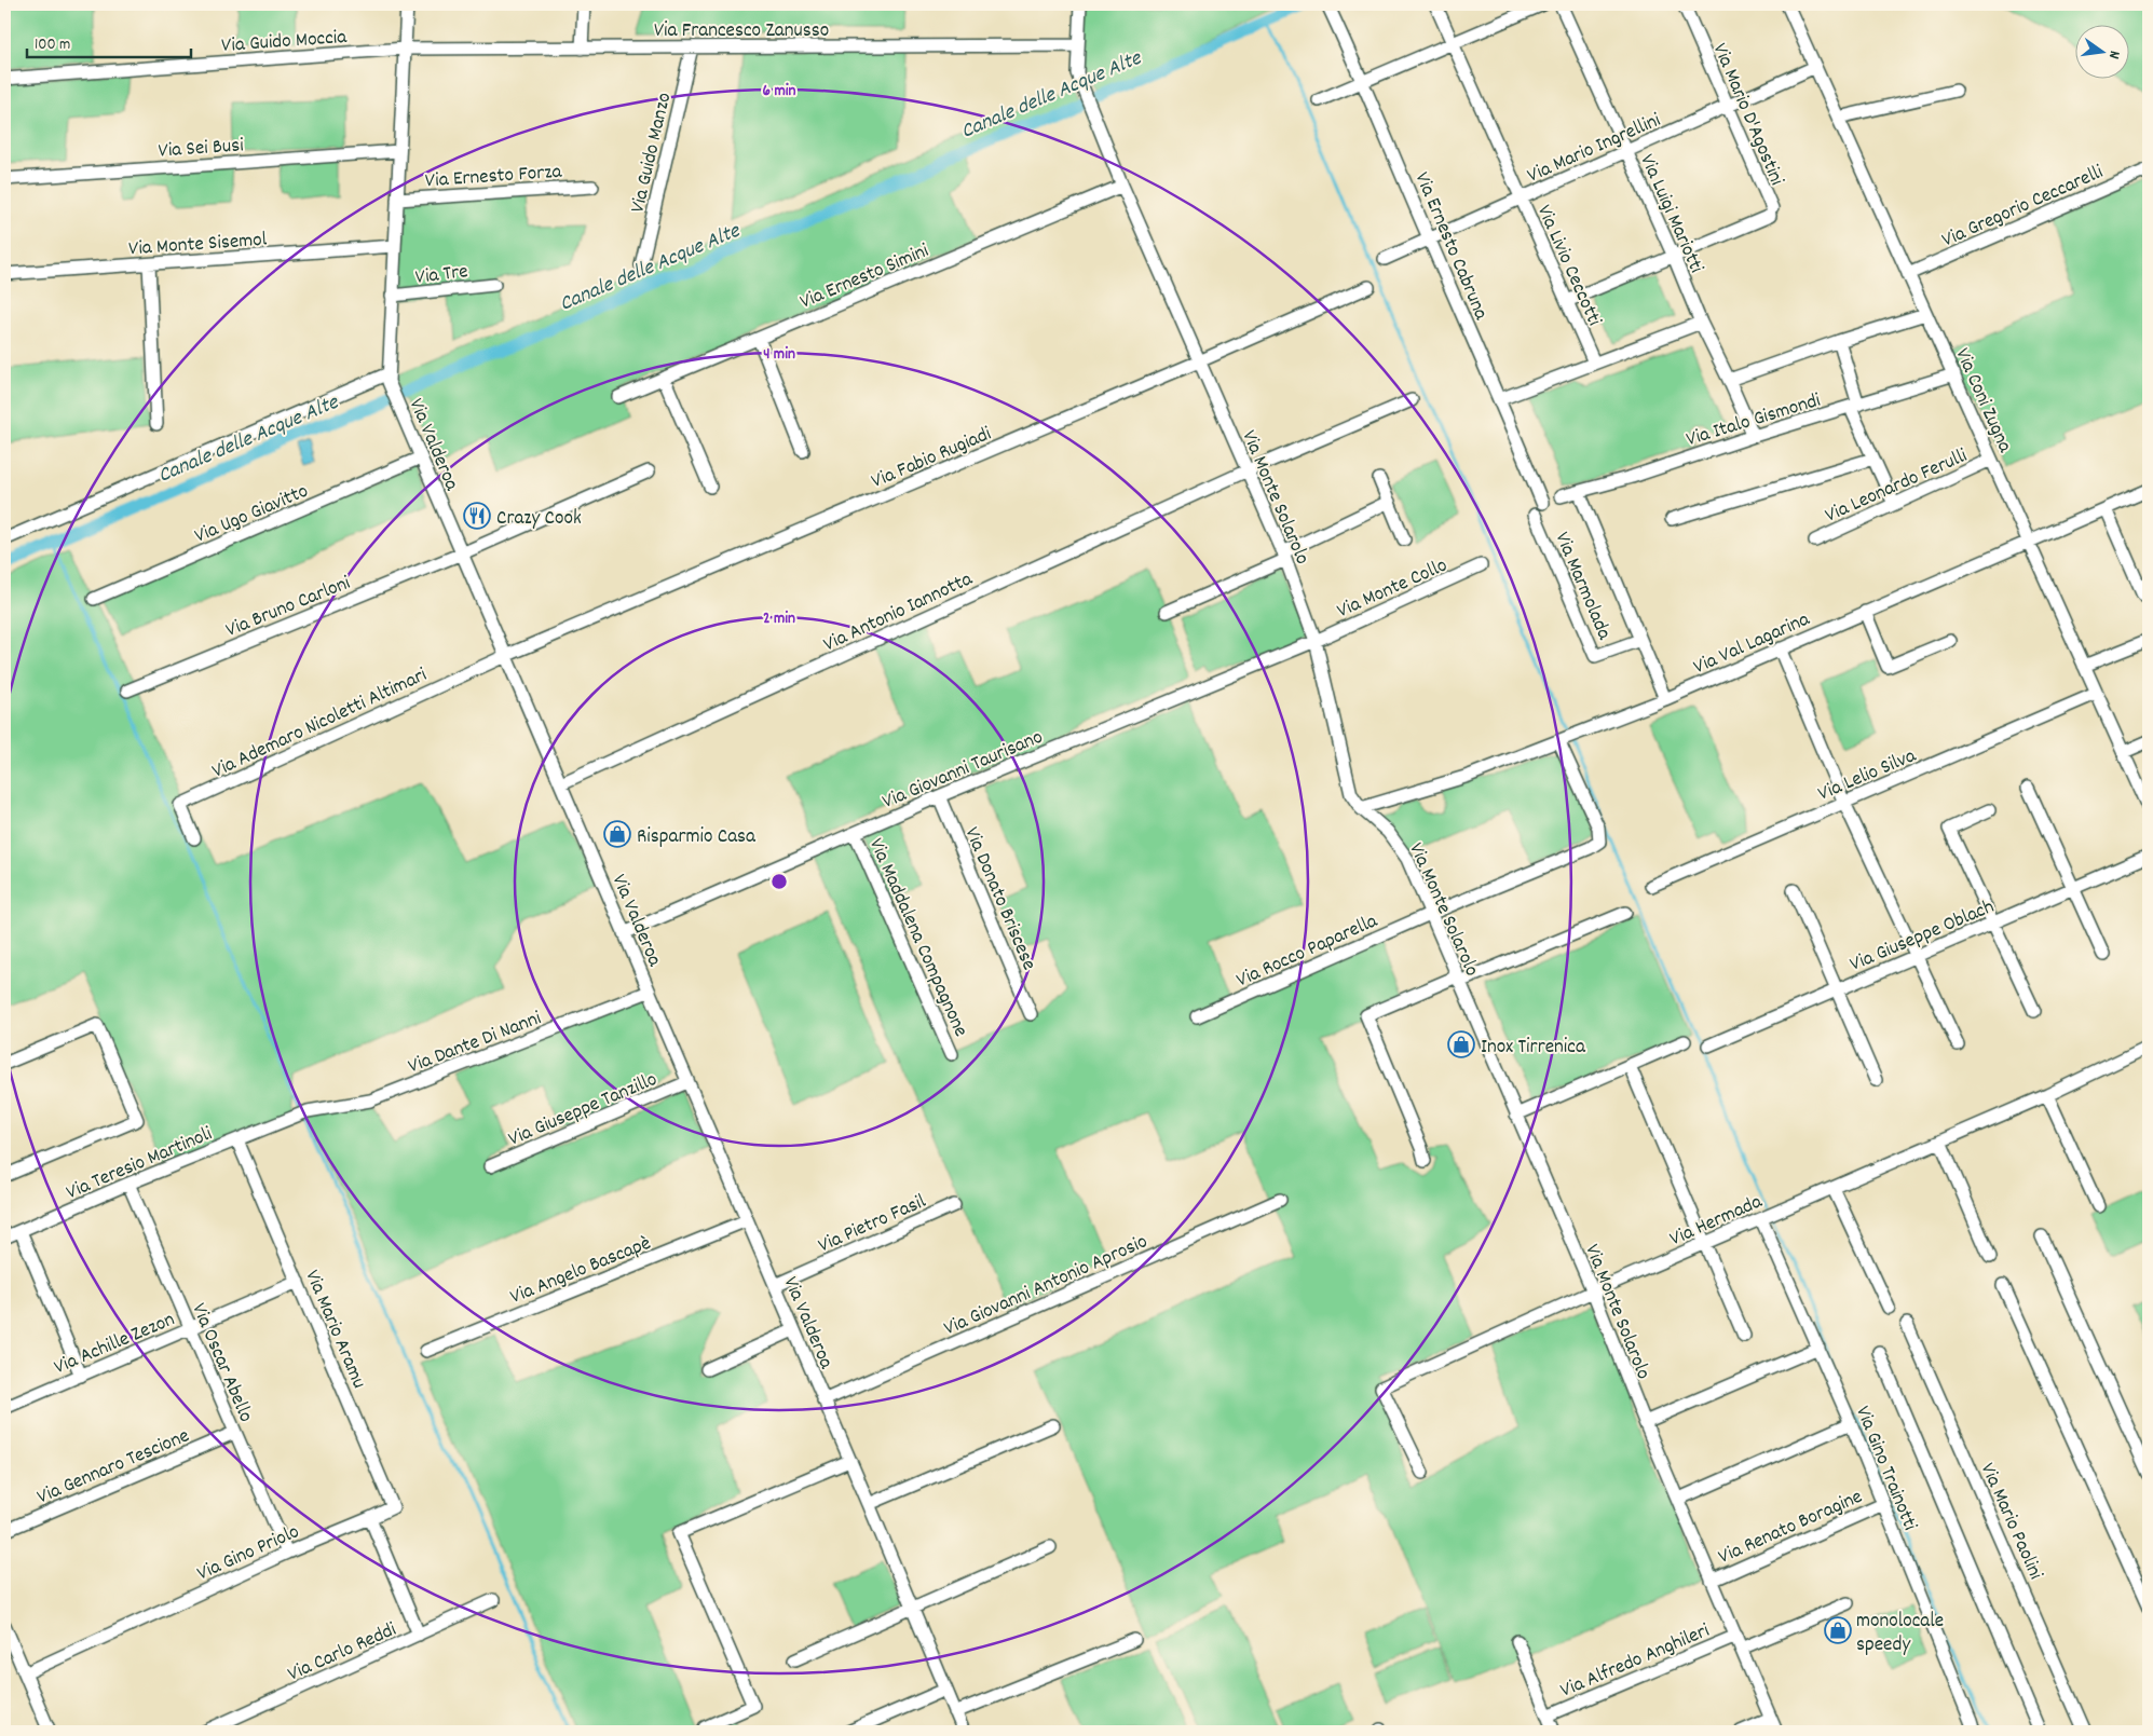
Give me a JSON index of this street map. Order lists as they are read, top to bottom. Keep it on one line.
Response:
{"streets":{"street":["Via Francesco Zanusso","Via Guido Moccia","Via Mario D'Agostini","Via Sei Busi","Via Mario Ingrellini","Via Guido Manzo","Via Ernesto Forza","Via Gregorio Ceccarelli","Via Luigi Mariotti","Via Monte Sisemol","Via Ernesto Cabruna","Via Livio Ceccotti","Via Tre","Via Ernesto Simini","Via Coni Zugna","Via Italo Gismondi","Via Valderoa","Via Fabio Rugiadi","Via Leonardo Ferulli","Via Monte Solarolo","Via Ugo Giavitto","Via Marmolada","Via Monte Collo","Via Bruno Carloni","Via Antonio Iannotta","Via Val Lagarina","Via Ademaro Nicoletti Altimari","Via Giovanni Taurisano","Via Lelio Silva","Via Donato Briscese","Via Giuseppe Oblach","Via Maddalena Compagnone","Via Rocco Paparella","Via Dante Di Nanni","Via Giuseppe Tanzillo","Via Teresio Martinoli","Via Hermada","Via Pietro Fasil","Via Angelo Bascapè","Via Giovanni Antonio Aprosio","Via Mario Aramu","Via Achille Zezon","Via Oscar Abello","Via Gennaro Tescione","Via Gino Trainotti","Via Mario Paolini","Via Renato Boragine","Via Gino Priolo","Via Carlo Reddi","Via Alfredo Anghileri"]},"crossings":[["Via Francesco Zanusso","Via Guido Moccia"],["Via Francesco Zanusso","Via Guido Manzo"],["Via Francesco Zanusso","Via Valderoa"],["Via Francesco Zanusso","Via Monte Solarolo"],["Via Guido Moccia","Via Valderoa"],["Via Mario D'Agostini","Via Mario Ingrellini"],["Via Mario D'Agostini","Via Luigi Mariotti"],["Via Sei Busi","Via Valderoa"],["Via Mario Ingrellini","Via Luigi Mariotti"],["Via Mario Ingrellini","Via Ernesto Cabruna"],["Via Mario Ingrellini","Via Livio Ceccotti"],["Via Mario Ingrellini","Via Coni Zugna"],["Via Ernesto Forza","Via Valderoa"],["Via Gregorio Ceccarelli","Via Coni Zugna"],["Via Luigi Mariotti","Via Italo Gismondi"],["Via Monte Sisemol","Via Valderoa"],["Via Tre","Via Valderoa"],["Via Ernesto Simini","Via Monte Solarolo"],["Via Coni Zugna","Via Italo Gismondi"],["Via Coni Zugna","Via Leonardo Ferulli"],["Via Coni Zugna","Via Val Lagarina"],["Via Coni Zugna","Via Lelio Silva"],["Via Valderoa","Via Fabio Rugiadi"],["Via Valderoa","Via Ugo Giavitto"],["Via Valderoa","Via Bruno Carloni"],["Via Valderoa","Via Antonio Iannotta"],["Via Valderoa","Via Ademaro Nicoletti Altimari"],["Via Valderoa","Via Giovanni Taurisano"],["Via Valderoa","Via Dante Di Nanni"],["Via Valderoa","Via Giuseppe Tanzillo"],["Via Valderoa","Via Pietro Fasil"],["Via Valderoa","Via Angelo Bascapè"],["Via Valderoa","Via Giovanni Antonio Aprosio"],["Via Fabio Rugiadi","Via Monte Solarolo"],["Via Fabio Rugiadi","Via Ademaro Nicoletti Altimari"],["Via Monte Solarolo","Via Monte Collo"],["Via Monte Solarolo","Via Antonio Iannotta"],["Via Monte Solarolo","Via Val Lagarina"],["Via Monte Solarolo","Via Giovanni Taurisano"],["Via Monte Solarolo","Via Rocco Paparella"],["Via Monte Solarolo","Via Hermada"],["Via Monte Solarolo","Via Renato Boragine"],["Via Monte Solarolo","Via Alfredo Anghileri"],["Via Marmolada","Via Val Lagarina"],["Via Monte Collo","Via Giovanni Taurisano"],["Via Val Lagarina","Via Rocco Paparella"],["Via Giovanni Taurisano","Via Donato Briscese"],["Via Giovanni Taurisano","Via Maddalena Compagnone"],["Via Dante Di Nanni","Via Teresio Martinoli"],["Via Teresio Martinoli","Via Mario Aramu"],["Via Teresio Martinoli","Via Oscar Abello"],["Via Hermada","Via Gino Trainotti"],["Via Mario Aramu","Via Achille Zezon"],["Via Mario Aramu","Via Gino Priolo"],["Via Achille Zezon","Via Oscar Abello"],["Via Oscar Abello","Via Gennaro Tescione"],["Via Oscar Abello","Via Gino Priolo"],["Via Gino Trainotti","Via Renato Boragine"]],"water":["Canale delle Acque Alte"],"places":{"restaurant":["Crazy Cook"],"shop":["Risparmio Casa","Inox Tirrenica","monolocale speedy"]},"scale_bar":"100 m","north":"right","rings":["6 min","4 min","2 min"]}
